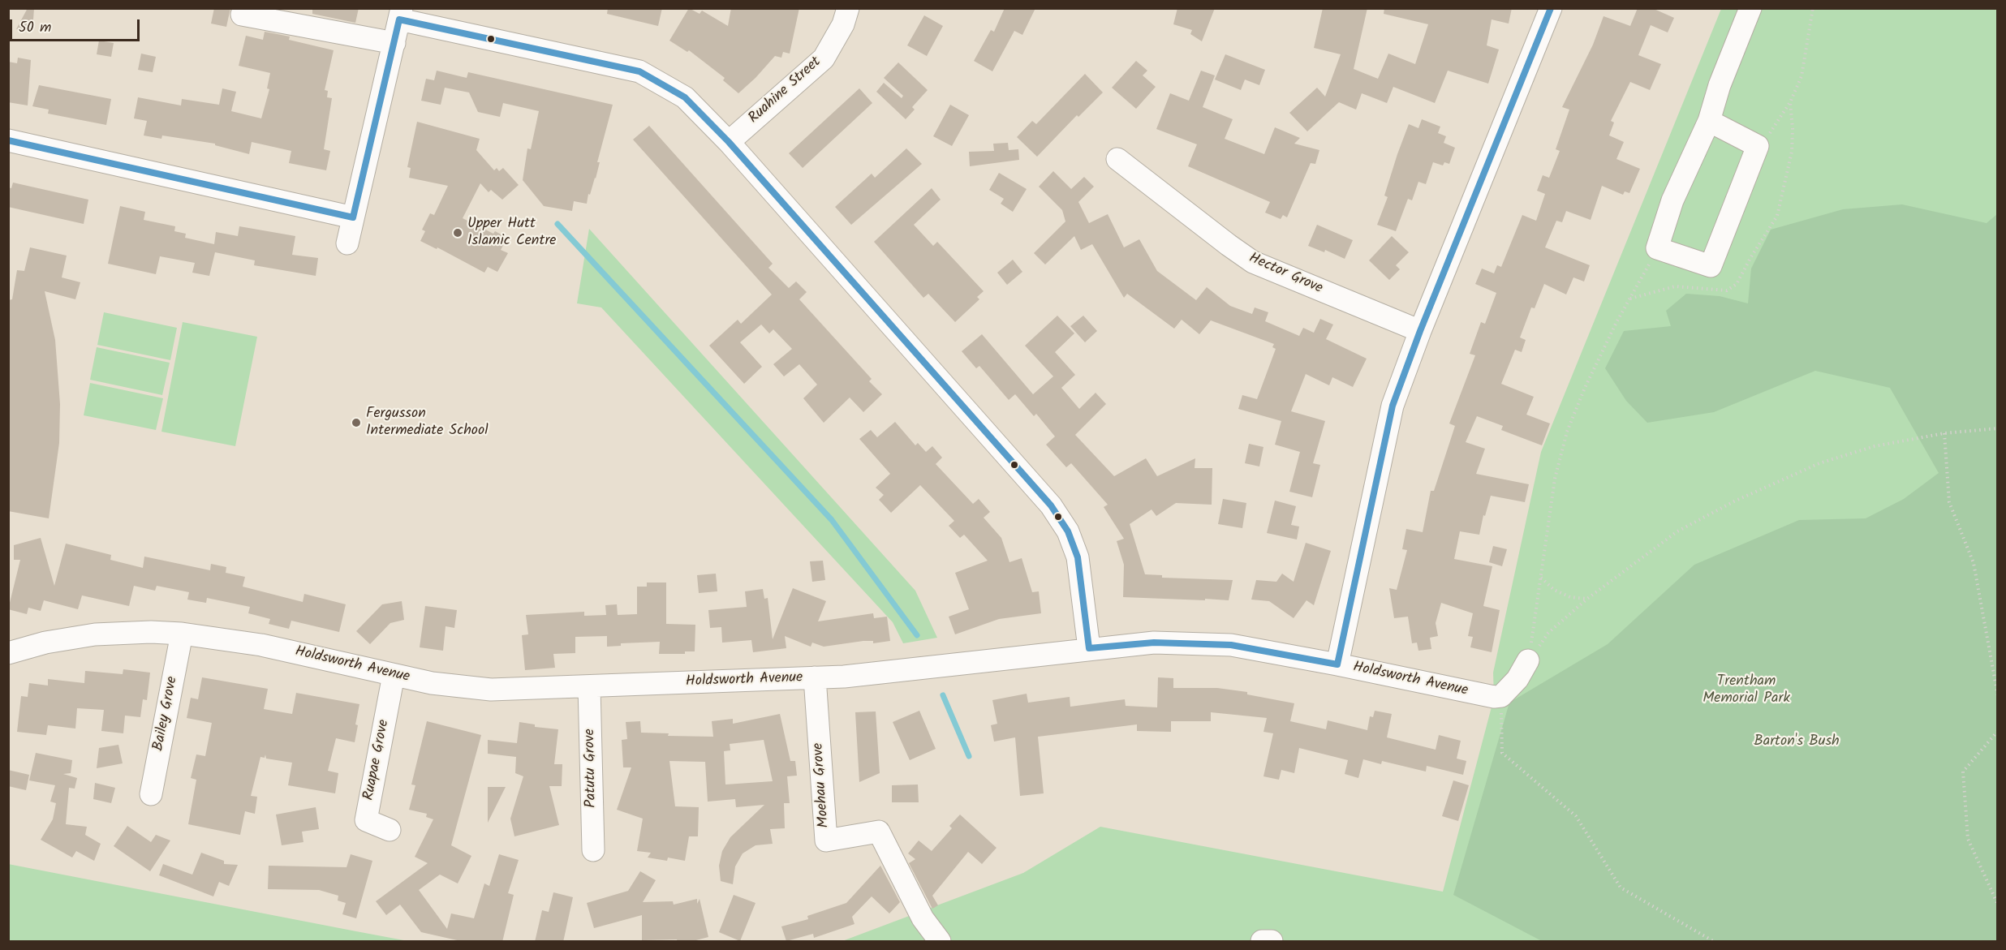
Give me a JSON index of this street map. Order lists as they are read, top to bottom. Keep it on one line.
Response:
{"streets":{"street":["Ruahine Street","Hector Grove","Holdsworth Avenue","Bailey Grove","Ruapae Grove","Patutu Grove","Moehau Grove"]},"crossings":[["Holdsworth Avenue","Bailey Grove"],["Holdsworth Avenue","Ruapae Grove"],["Holdsworth Avenue","Patutu Grove"],["Holdsworth Avenue","Moehau Grove"]],"parks":["Trentham Memorial Park","Barton's Bush"],"places":["Upper Hutt Islamic Centre","Fergusson Intermediate School"],"scale_bar":"50 m"}
